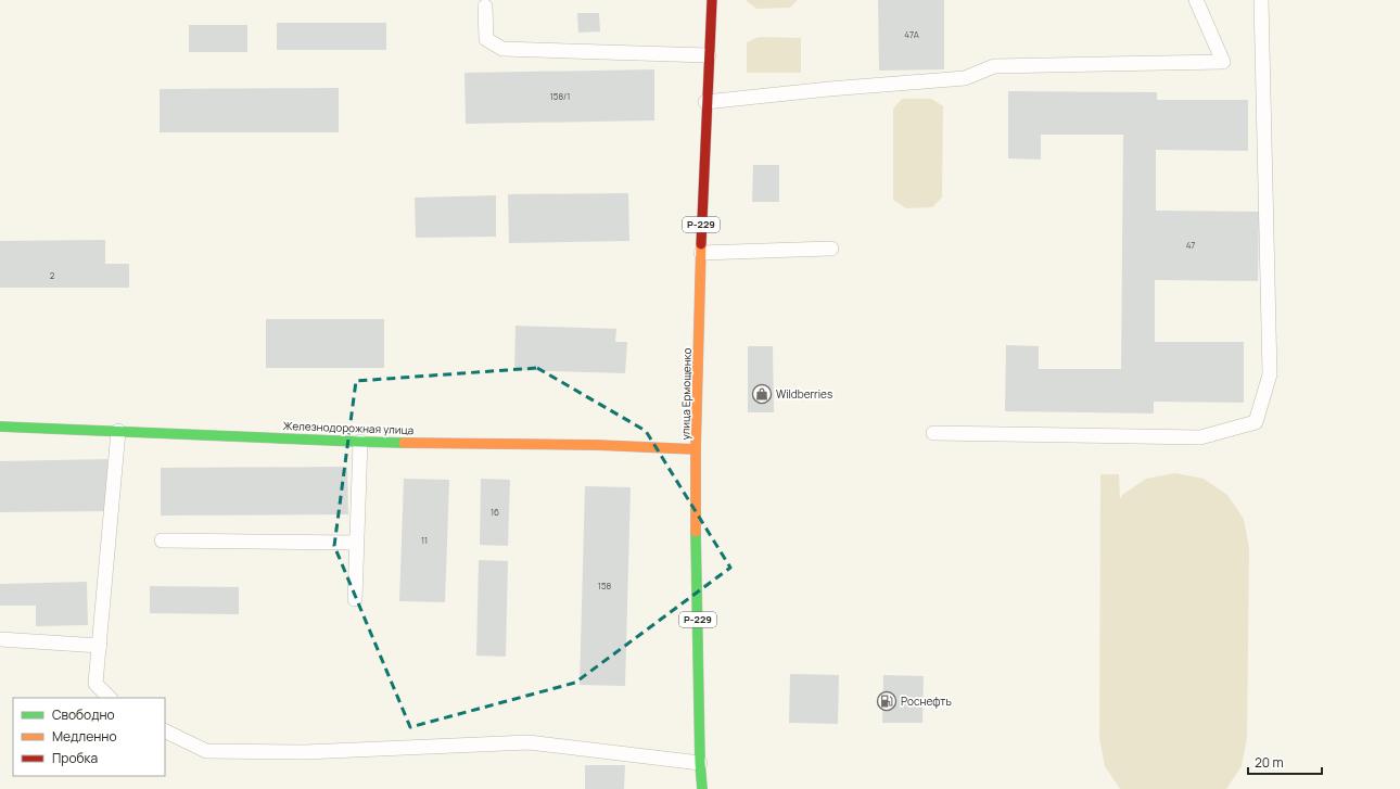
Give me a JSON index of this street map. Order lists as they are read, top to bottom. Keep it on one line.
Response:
{"streets":{"main road":["Р-229","улица Ермощенко","Железнодорожная улица"]},"crossings":[["улица Ермощенко","Железнодорожная улица"]],"places":{"shop":["Wildberries"],"fuel station":["Роснефть"]},"house_numbers":["47А","158/1","47","2","16","11","158"],"legend":["Свободно","Медленно","Пробка"],"scale_bar":"20 m"}
